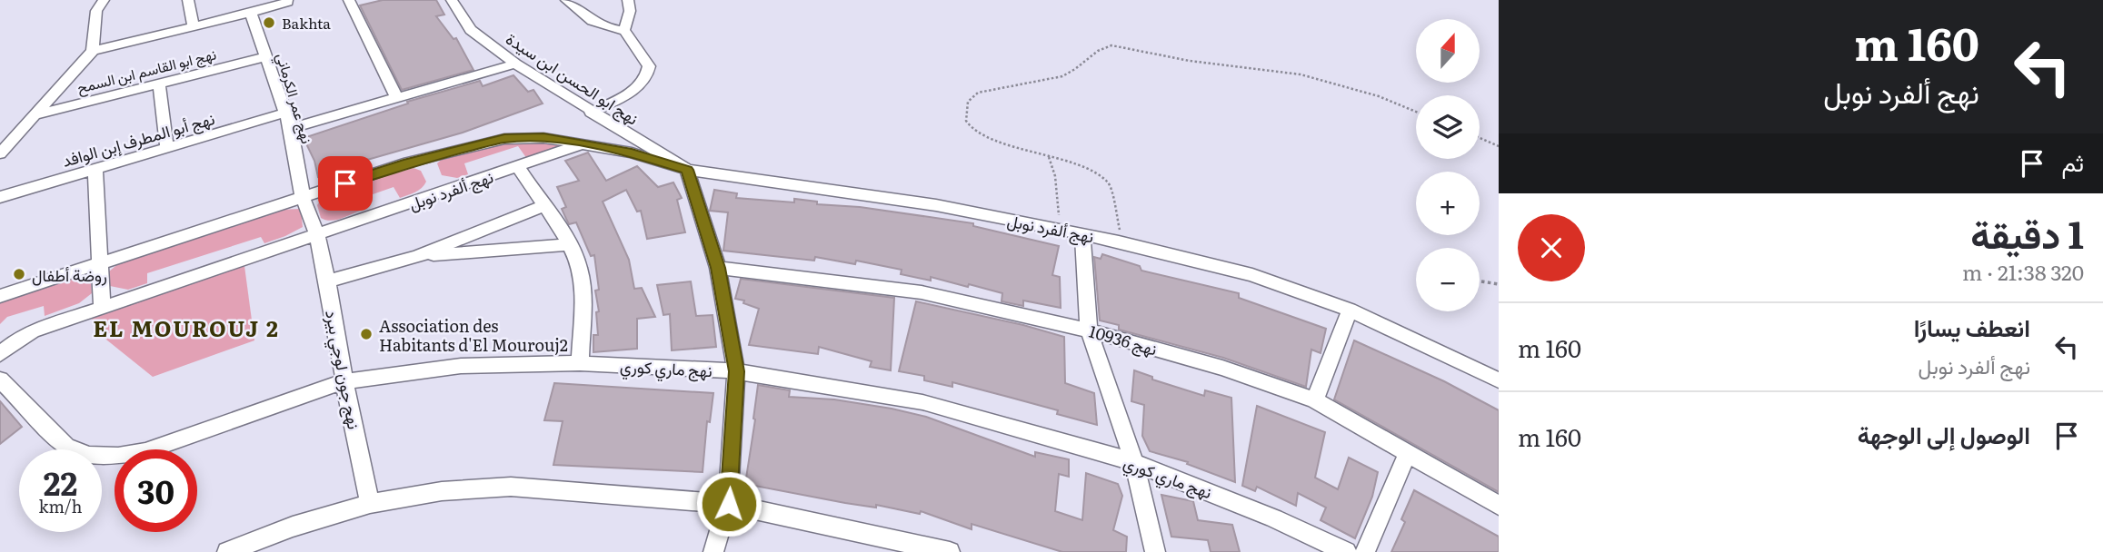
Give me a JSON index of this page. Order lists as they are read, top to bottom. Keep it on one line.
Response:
{"streets":{"street":["نهج ابو القاسم ابن السمح","نهج ابو الحسن ابن سيدة","نهج عمر الكرماني","نهج أبو المطرف إبن الوافد","نهج ألفرد نوبل","نهج 10936","نهج ماري كوري","نهج جون لوجي بيرد"]},"crossings":[["نهج ابو القاسم ابن السمح","نهج عمر الكرماني"],["نهج ابو الحسن ابن سيدة","نهج ألفرد نوبل"],["نهج عمر الكرماني","نهج أبو المطرف إبن الوافد"],["نهج عمر الكرماني","نهج ألفرد نوبل"],["نهج ألفرد نوبل","نهج جون لوجي بيرد"],["نهج ماري كوري","نهج جون لوجي بيرد"]],"districts":["EL MOUROUJ 2"],"places":["Bakhta","روضة أطفال","Association des Habitants d'El Mourouj2"],"north":"top","page":{"turn":["160 m","نهج ألفرد نوبل"],"map_buttons":["+","−"],"then":"ثم","heading":["1 دقيقة","320 m · 21:38"],"list":[{"name":"انعطف يسارًا","note":"نهج ألفرد نوبل","value":"160 m"},{"name":"الوصول إلى الوجهة","value":"160 m"}],"speed":"22 km/h","limit":"30"}}
